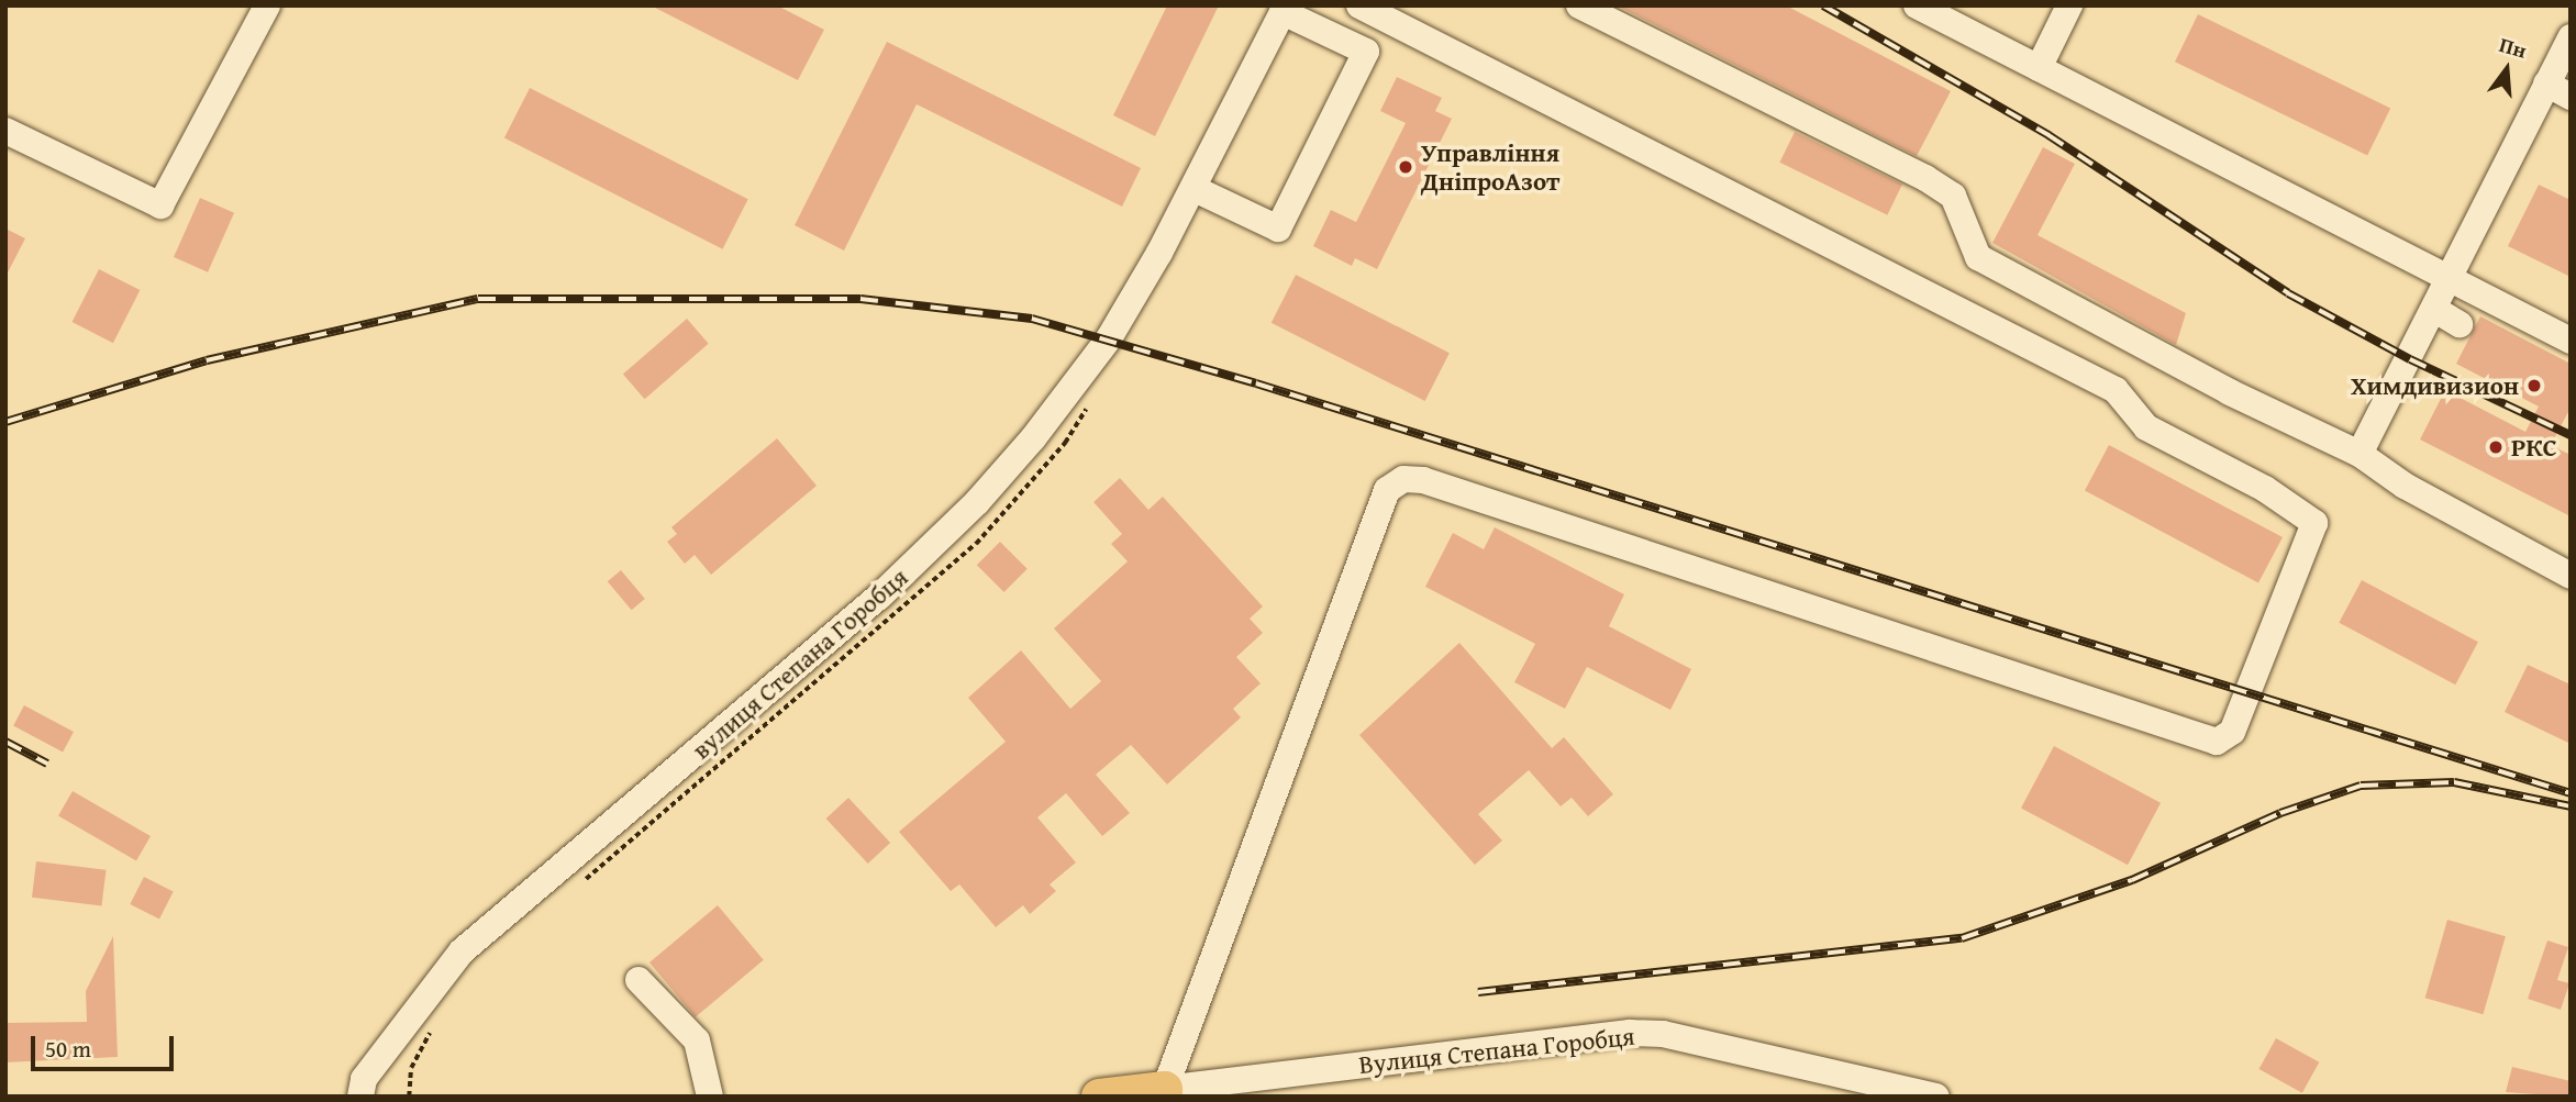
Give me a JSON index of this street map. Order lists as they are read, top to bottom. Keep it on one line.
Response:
{"streets":{"main road":["Вулиця Степана Горобця"],"street":["вулиця Степана Горобця"]},"places":["Управління ДніпроАзот","Химдивизион","РКС"],"scale_bar":"50 m","north":"top"}
